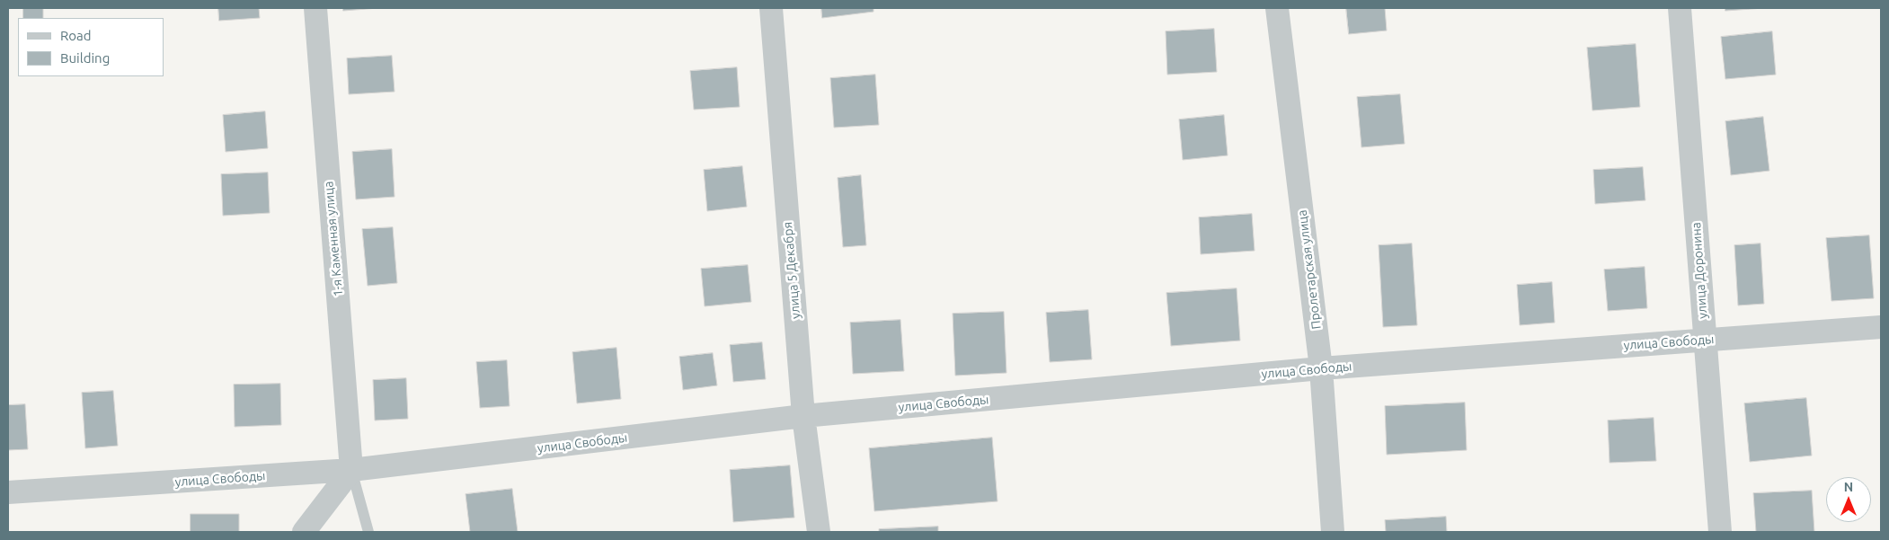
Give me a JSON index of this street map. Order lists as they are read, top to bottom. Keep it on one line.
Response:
{"streets":{"street":["1-я Каменная улица","Пролетарская улица","улица 5 Декабря","улица Доронина","улица Свободы"]},"crossings":[["1-я Каменная улица","улица Свободы"],["Пролетарская улица","улица Свободы"],["улица 5 Декабря","улица Свободы"],["улица Доронина","улица Свободы"]],"legend":["Road","Building"],"north":"top"}
